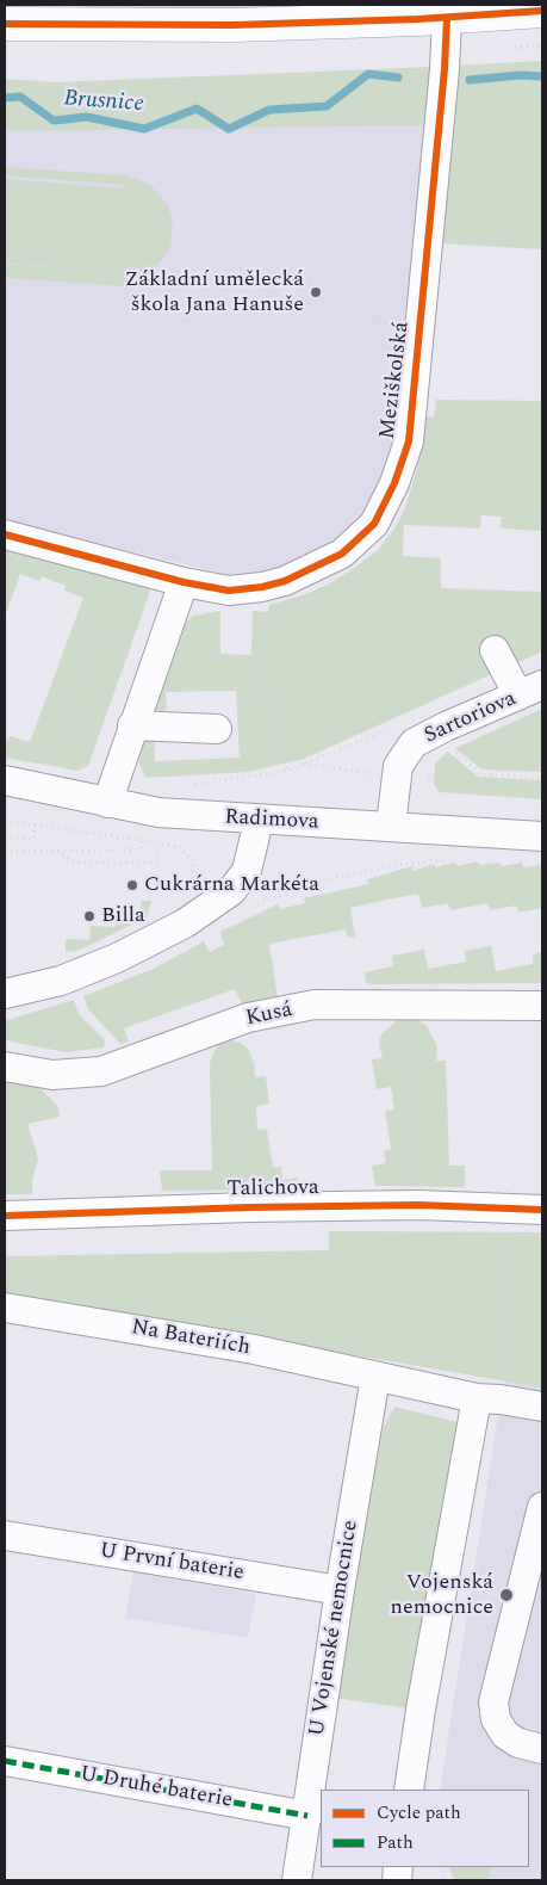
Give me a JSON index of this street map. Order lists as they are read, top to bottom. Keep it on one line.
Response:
{"streets":{"street":["Meziškolská","Sartoriova","Radimova","Kusá","Talichova","Na Bateriích","U První baterie","U Vojenské nemocnice","U Druhé baterie"]},"crossings":[["Sartoriova","Radimova"],["Na Bateriích","U Vojenské nemocnice"],["U První baterie","U Vojenské nemocnice"],["U Vojenské nemocnice","U Druhé baterie"]],"water":["Brusnice"],"places":["Základní umělecká škola Jana Hanuše","Cukrárna Markéta","Billa","Vojenská nemocnice"],"legend":["Cycle path","Path"]}
